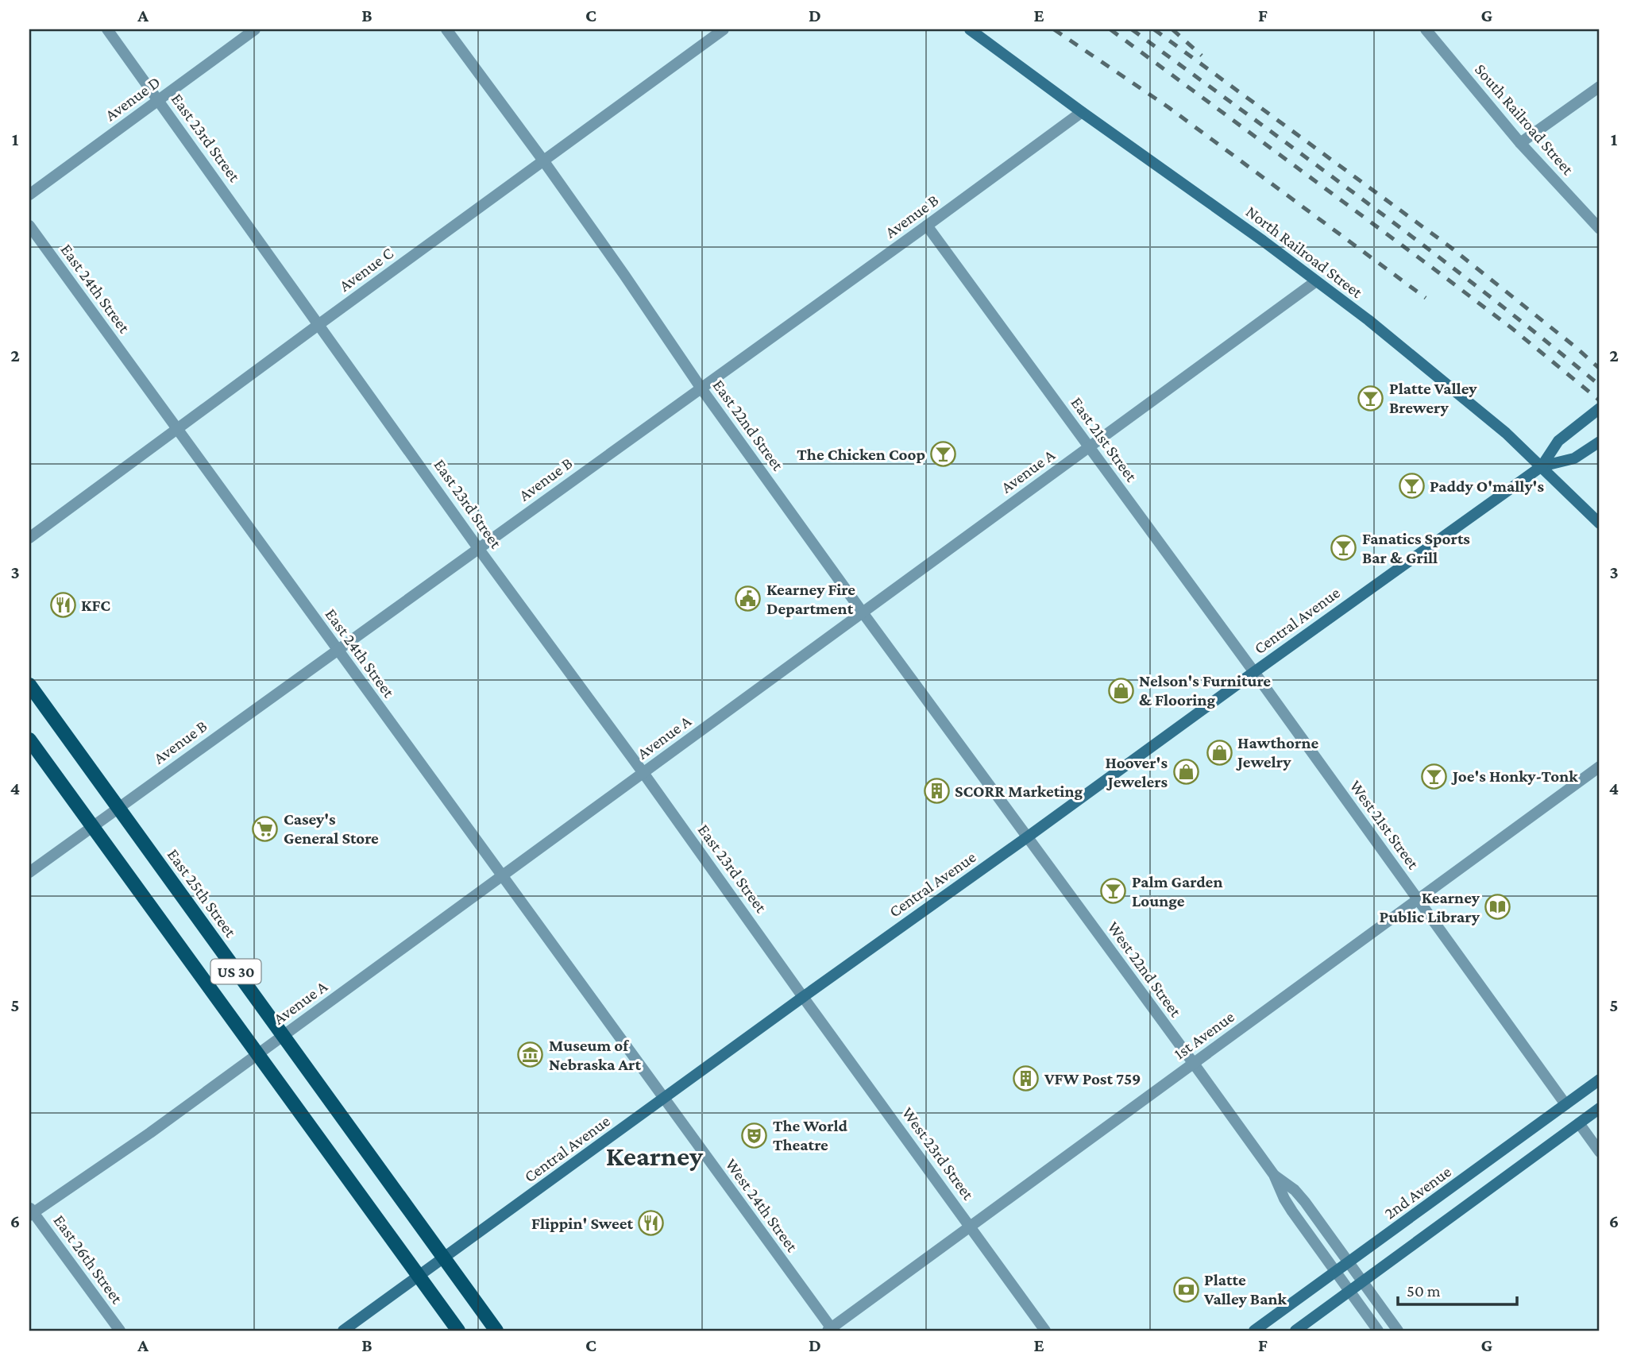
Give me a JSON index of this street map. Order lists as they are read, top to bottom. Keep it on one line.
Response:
{"streets":{"main road":["East 25th Street","US 30"],"street":["Avenue D","South Railroad Street","East 23rd Street","Avenue B","North Railroad Street","Avenue C","East 24th Street","East 22nd Street","East 21st Street","Avenue A","Central Avenue","West 21st Street","West 22nd Street","1st Avenue","West 23rd Street","2nd Avenue","West 24th Street","East 26th Street"]},"crossings":[["Avenue D","East 23rd Street"],["East 23rd Street","Avenue B"],["East 23rd Street","Avenue C"],["East 23rd Street","Avenue A"],["East 23rd Street","Central Avenue"],["East 23rd Street","West 23rd Street"],["Avenue B","North Railroad Street"],["Avenue B","East 24th Street"],["Avenue B","East 22nd Street"],["Avenue B","East 21st Street"],["Avenue B","East 25th Street"],["Avenue B","US 30"],["North Railroad Street","Avenue A"],["North Railroad Street","Central Avenue"],["Avenue C","East 24th Street"],["Avenue C","East 22nd Street"],["East 24th Street","Avenue A"],["East 24th Street","Central Avenue"],["East 24th Street","West 24th Street"],["East 22nd Street","Avenue A"],["East 22nd Street","Central Avenue"],["East 22nd Street","West 22nd Street"],["East 21st Street","Avenue A"],["East 21st Street","Central Avenue"],["East 21st Street","West 21st Street"],["Avenue A","East 25th Street"],["Avenue A","US 30"],["Avenue A","East 26th Street"],["Central Avenue","West 21st Street"],["Central Avenue","East 25th Street"],["Central Avenue","West 22nd Street"],["Central Avenue","US 30"],["Central Avenue","West 23rd Street"],["Central Avenue","West 24th Street"],["West 21st Street","1st Avenue"],["West 21st Street","2nd Avenue"],["East 25th Street","US 30"],["West 22nd Street","1st Avenue"],["West 22nd Street","2nd Avenue"],["1st Avenue","West 23rd Street"],["1st Avenue","West 24th Street"]],"districts":["Kearney"],"places":{"bar":["Platte Valley Brewery","The Chicken Coop","Paddy O'mally's","Fanatics Sports Bar & Grill","Joe's Honky-Tonk","Palm Garden Lounge"],"public building":["Kearney Fire Department"],"restaurant":["KFC","Flippin' Sweet"],"shop":["Nelson's Furniture & Flooring","Hawthorne Jewelry","Hoover's Jewelers"],"building":["SCORR Marketing","VFW Post 759"],"supermarket":["Casey's General Store"],"library":["Kearney Public Library"],"museum":["Museum of Nebraska Art"],"theatre":["The World Theatre"],"bank":["Platte Valley Bank"]},"scale_bar":"50 m","grid":{"columns":["A","B","C","D","E","F","G"],"rows":["1","2","3","4","5","6"]}}
